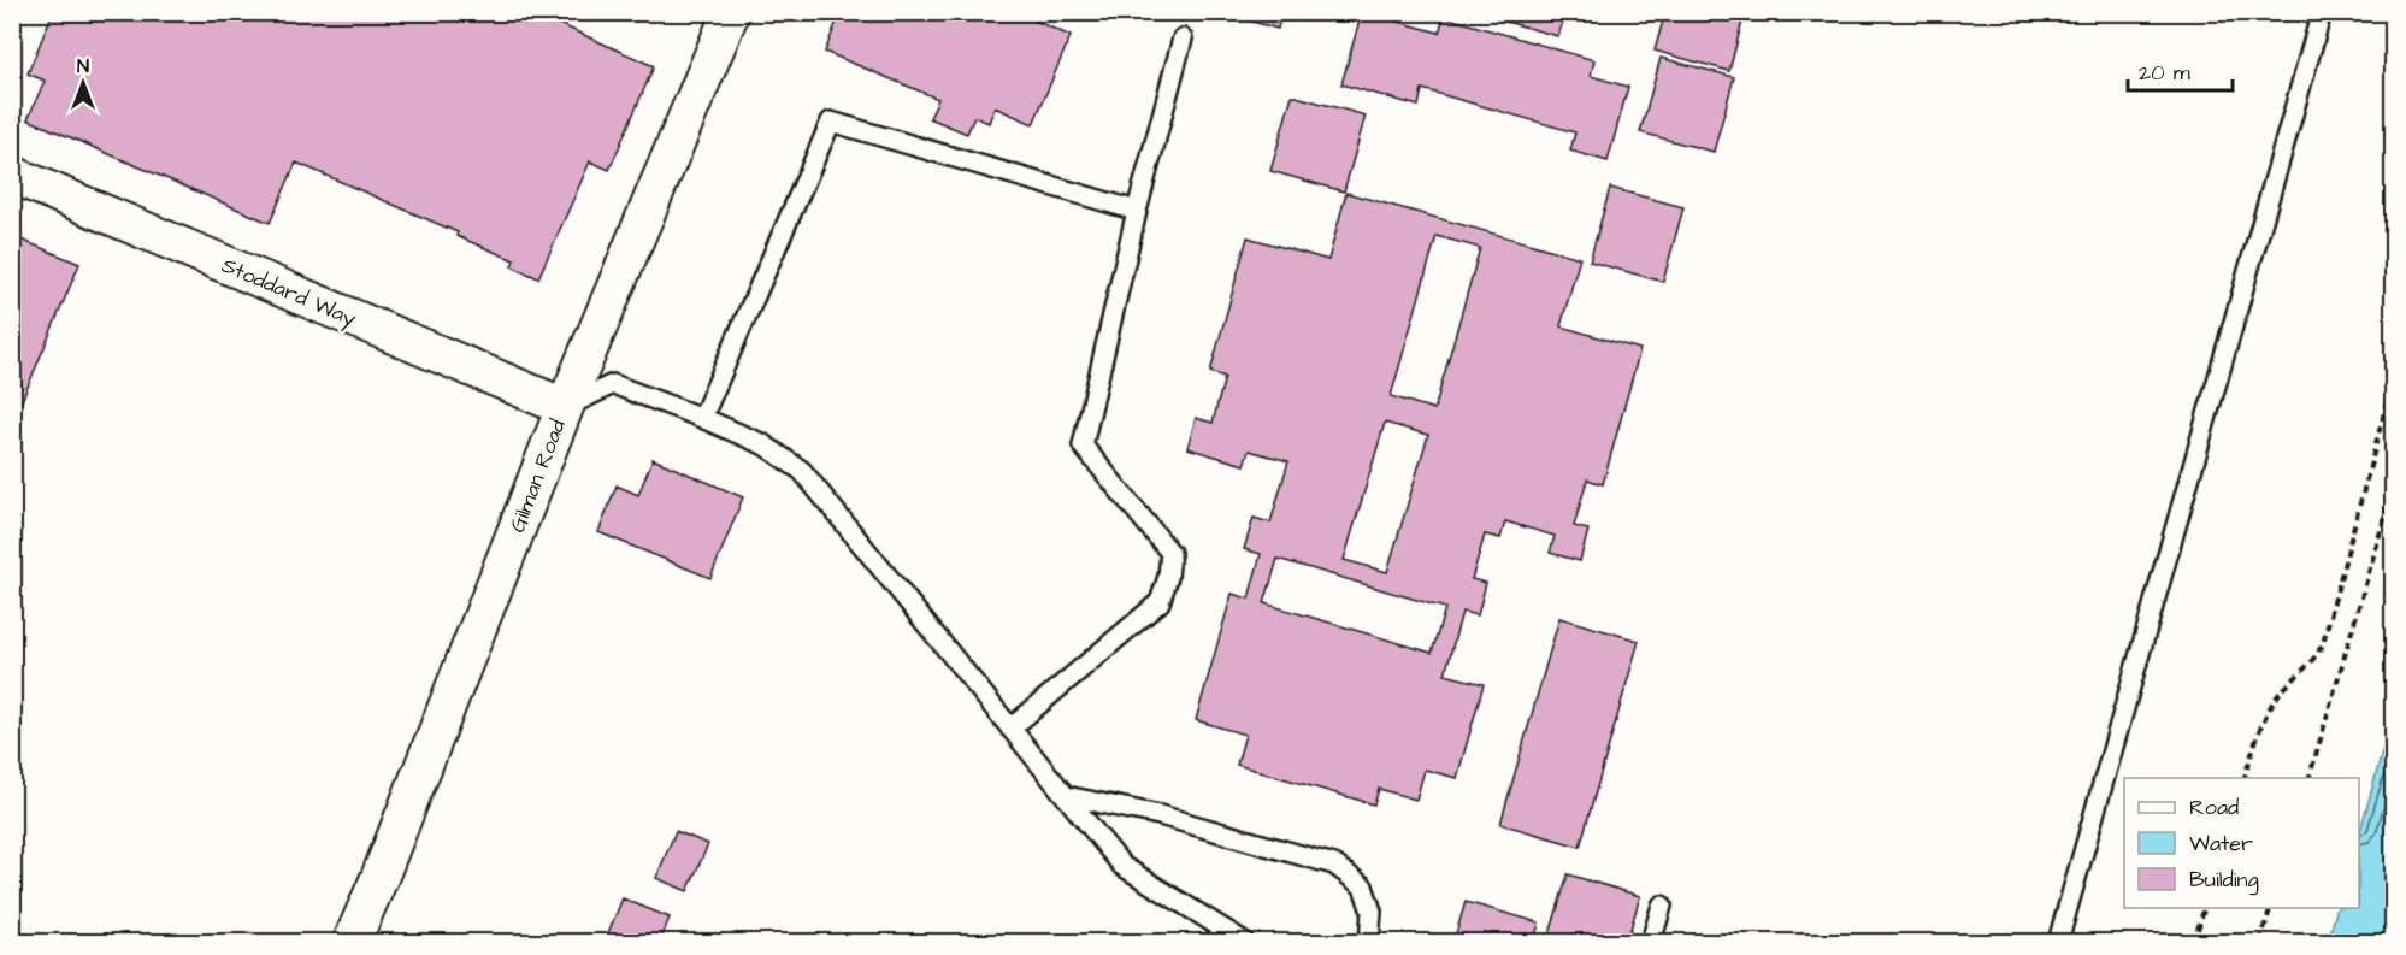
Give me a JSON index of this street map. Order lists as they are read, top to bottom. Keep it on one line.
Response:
{"streets":{"street":["Stoddard Way","Gilman Road"]},"crossings":[["Stoddard Way","Gilman Road"]],"legend":["Road","Water","Building"],"scale_bar":"20 m","north":"top"}
